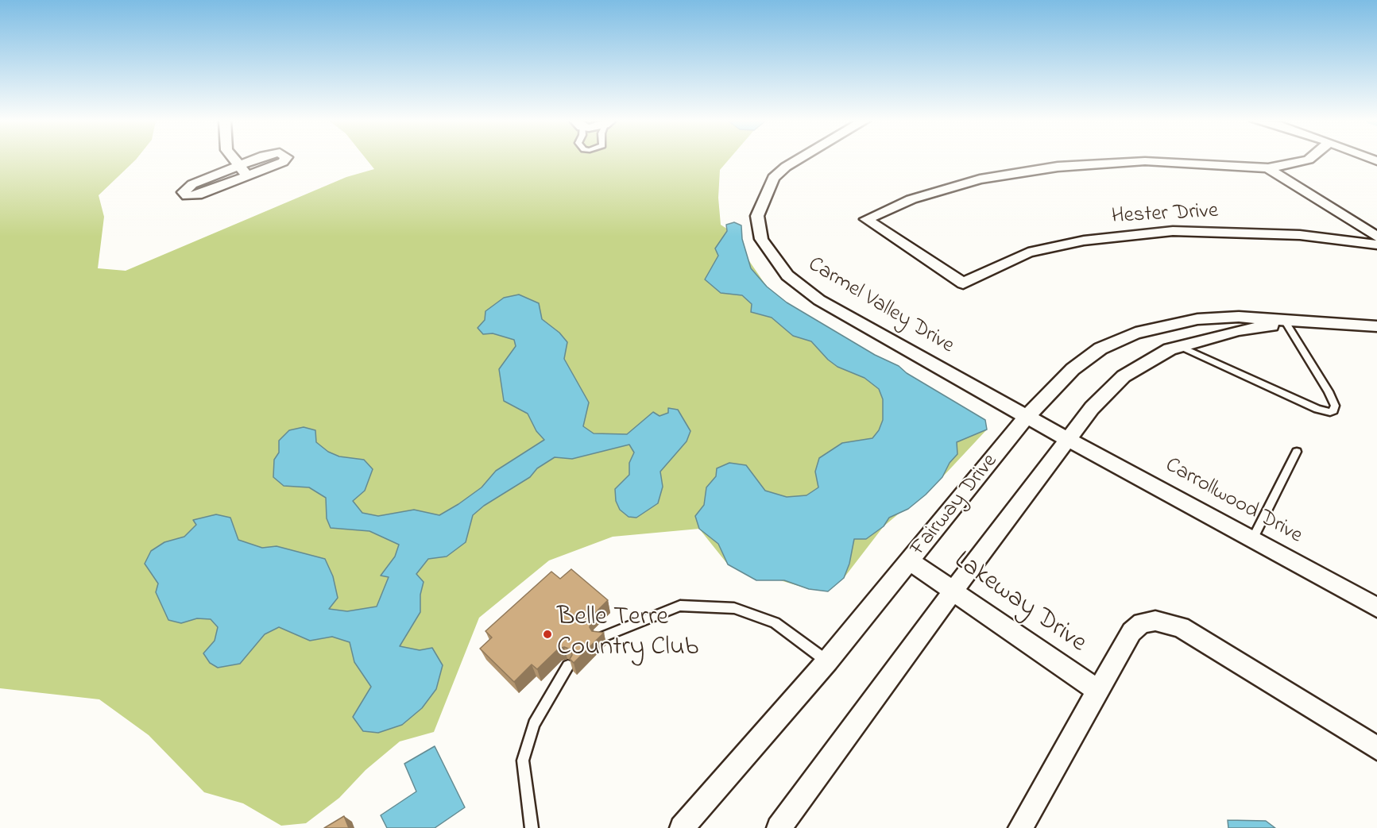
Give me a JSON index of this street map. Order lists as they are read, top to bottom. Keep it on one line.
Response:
{"streets":{"street":["Hester Drive","Carmel Valley Drive","Carrollwood Drive","Fairway Drive","Lakeway Drive"]},"crossings":[["Carmel Valley Drive","Carrollwood Drive"],["Carmel Valley Drive","Fairway Drive"],["Carrollwood Drive","Fairway Drive"],["Fairway Drive","Lakeway Drive"]],"places":["Belle Terre Country Club"]}
